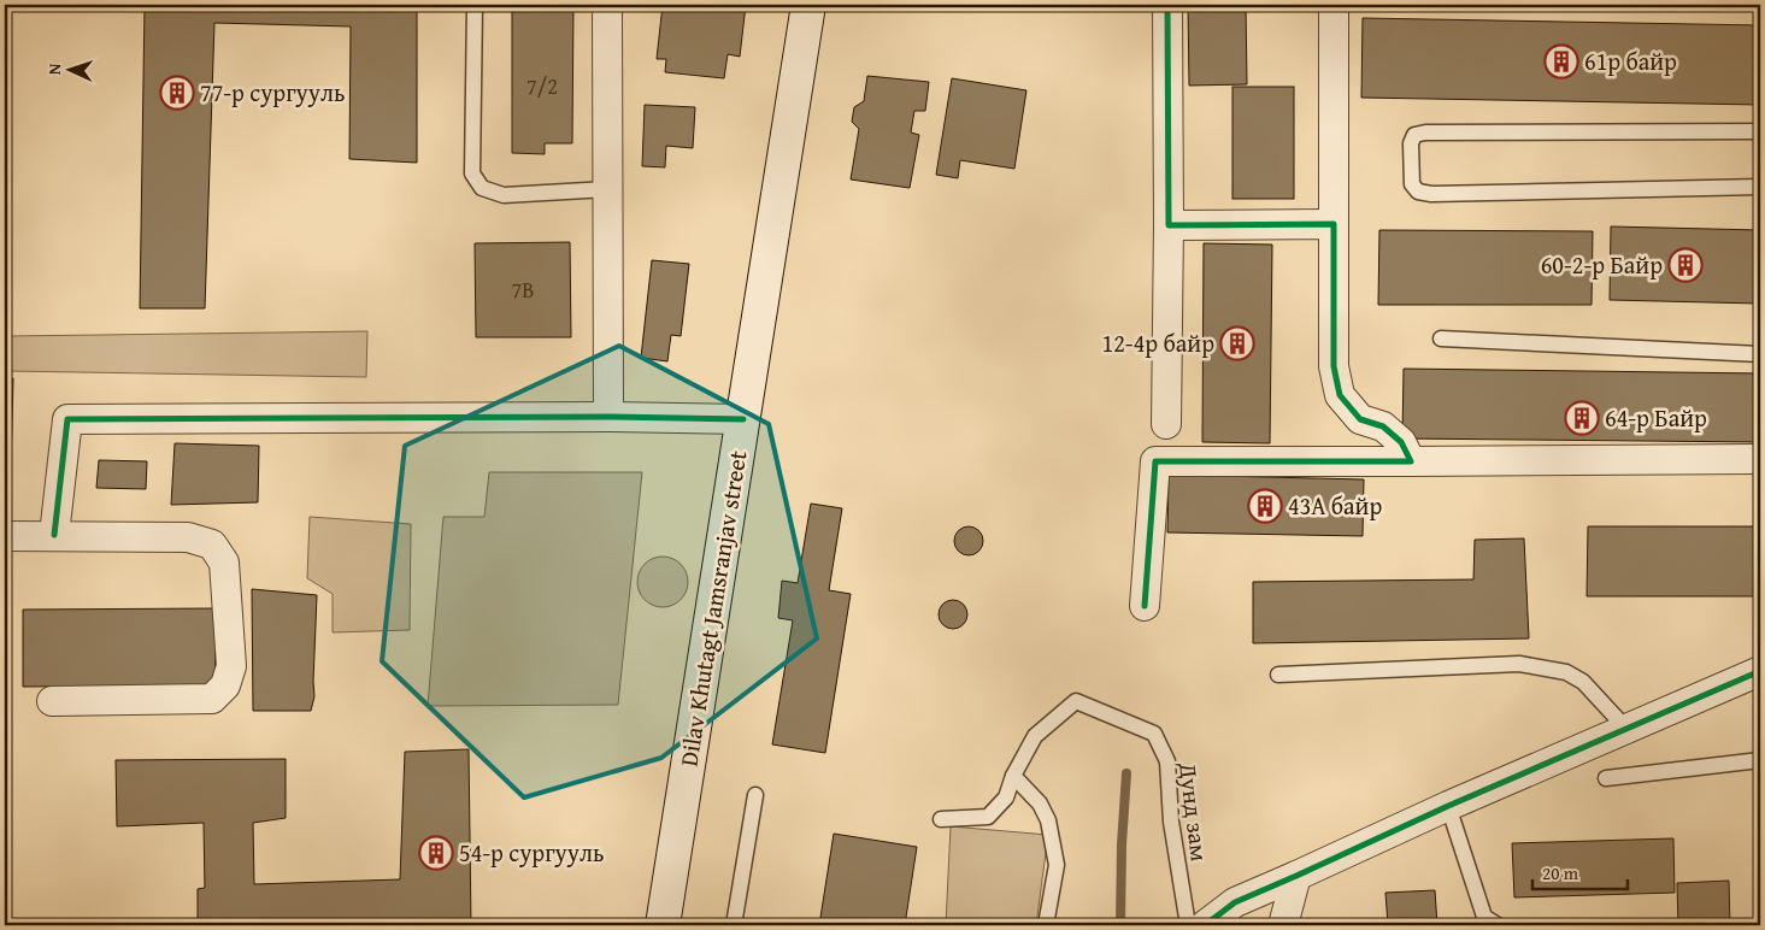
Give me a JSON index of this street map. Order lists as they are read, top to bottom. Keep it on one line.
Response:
{"streets":{"main road":["Dilav Khutagt Jamsranjav street"],"lane":["Дунд зам"]},"places":{"building":["61р байр","77-р сургууль","60-2-р Байр","12-4р байр","64-р Байр","43А байр","54-р сургууль"]},"house_numbers":["7/2","7В"],"scale_bar":"20 m","north":"left"}
